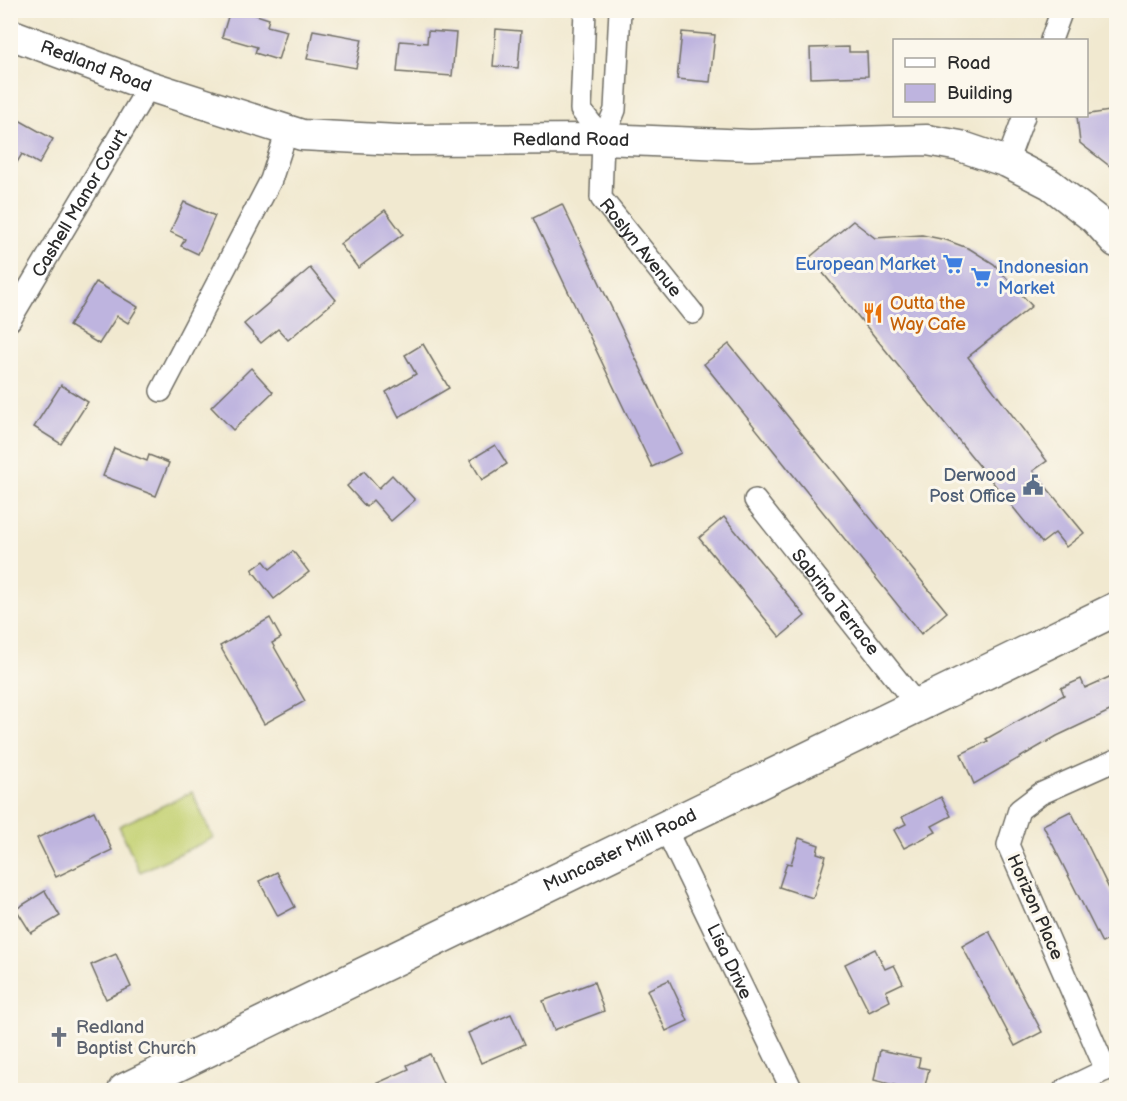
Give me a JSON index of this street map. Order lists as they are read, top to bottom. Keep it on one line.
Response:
{"streets":{"main road":["Redland Road","Muncaster Mill Road"],"street":["Cashell Manor Court","Roslyn Avenue","Sabrina Terrace","Horizon Place","Lisa Drive"]},"crossings":[["Redland Road","Cashell Manor Court"],["Redland Road","Roslyn Avenue"],["Sabrina Terrace","Muncaster Mill Road"],["Muncaster Mill Road","Lisa Drive"]],"places":{"supermarket":["European Market","Indonesian Market"],"restaurant":["Outta the Way Cafe"],"public building":["Derwood Post Office"],"church":["Redland Baptist Church"]},"legend":["Road","Building"]}
